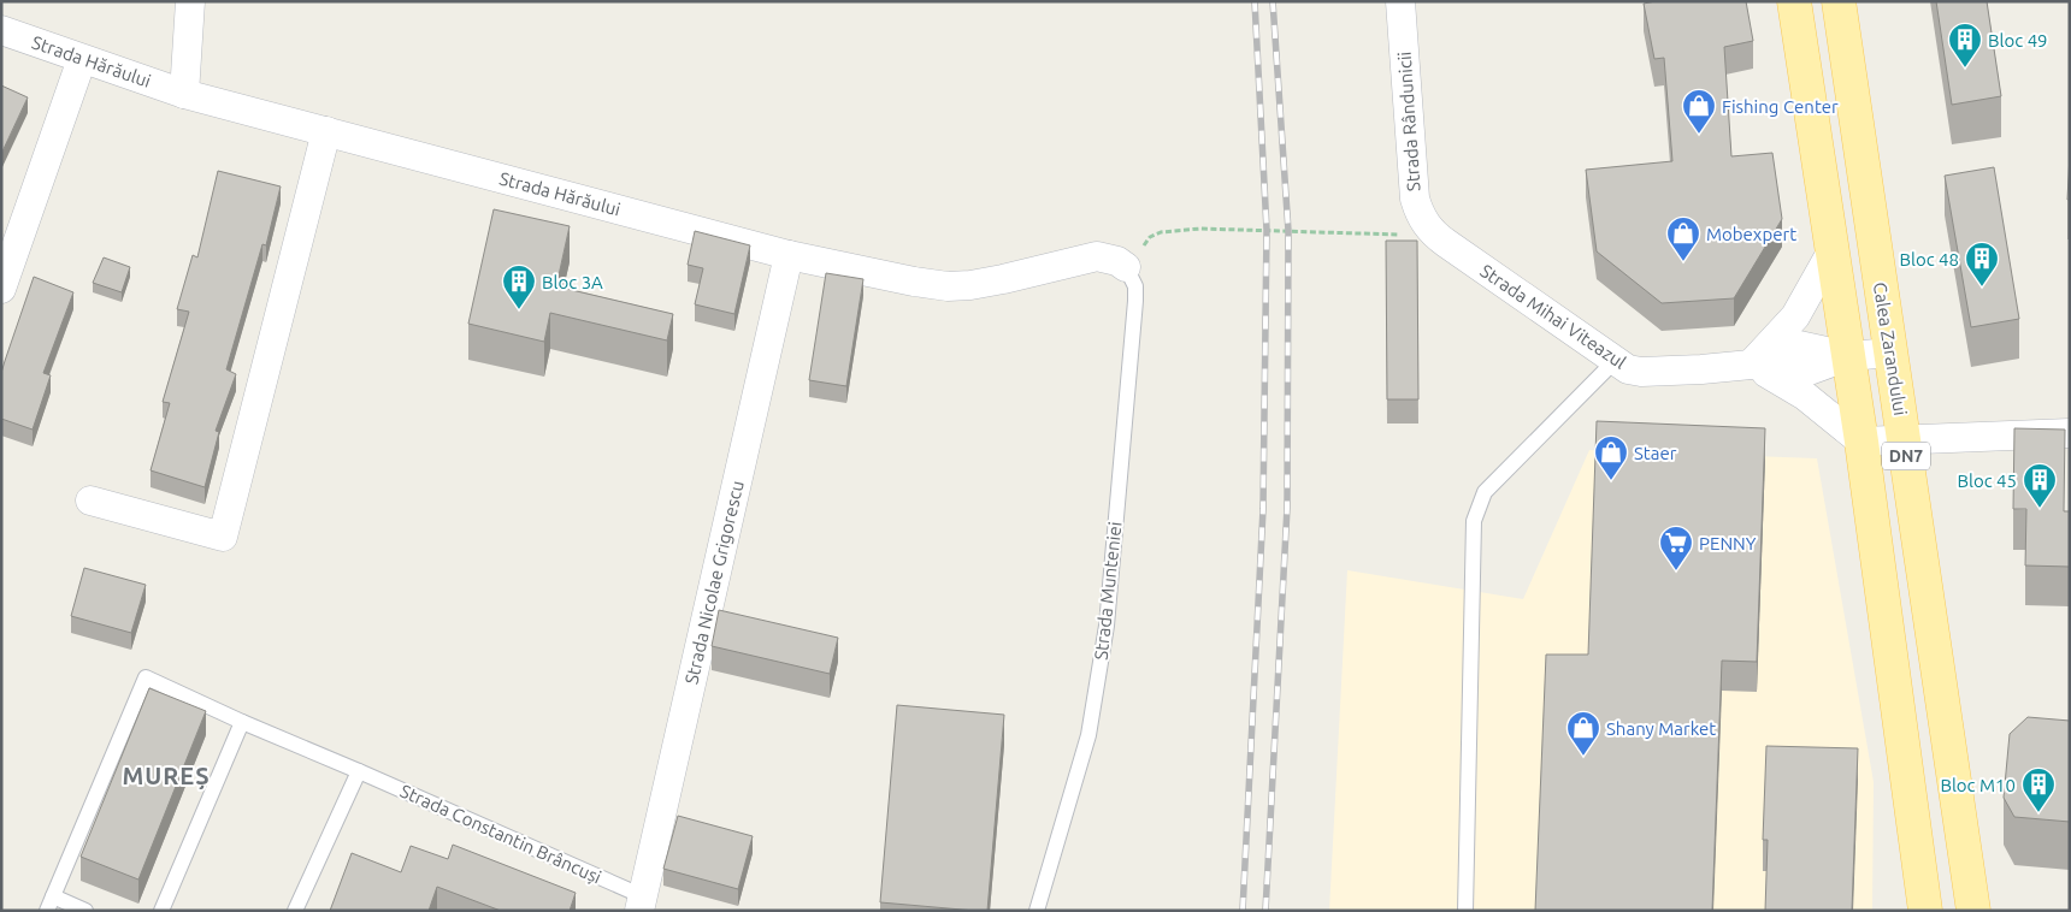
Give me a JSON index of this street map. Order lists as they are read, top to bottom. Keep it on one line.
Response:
{"streets":{"main road":["Calea Zarandului","DN7"],"street":["Strada Hărăului","Strada Rândunicii","Strada Mihai Viteazul","Strada Nicolae Grigorescu"],"lane":["Strada Munteniei","Strada Constantin Brâncuși"]},"crossings":[["Strada Hărăului","Strada Nicolae Grigorescu"],["Strada Hărăului","Strada Munteniei"],["Strada Rândunicii","Strada Mihai Viteazul"],["Strada Mihai Viteazul","Calea Zarandului"],["Strada Mihai Viteazul","DN7"],["Strada Nicolae Grigorescu","Strada Constantin Brâncuși"]],"districts":["MUREȘ"],"places":{"building":["Bloc 49","Bloc 48","Bloc 3A","Bloc 45","Bloc M10"],"shop":["Fishing Center","Mobexpert","Staer","Shany Market"],"supermarket":["PENNY"]}}
